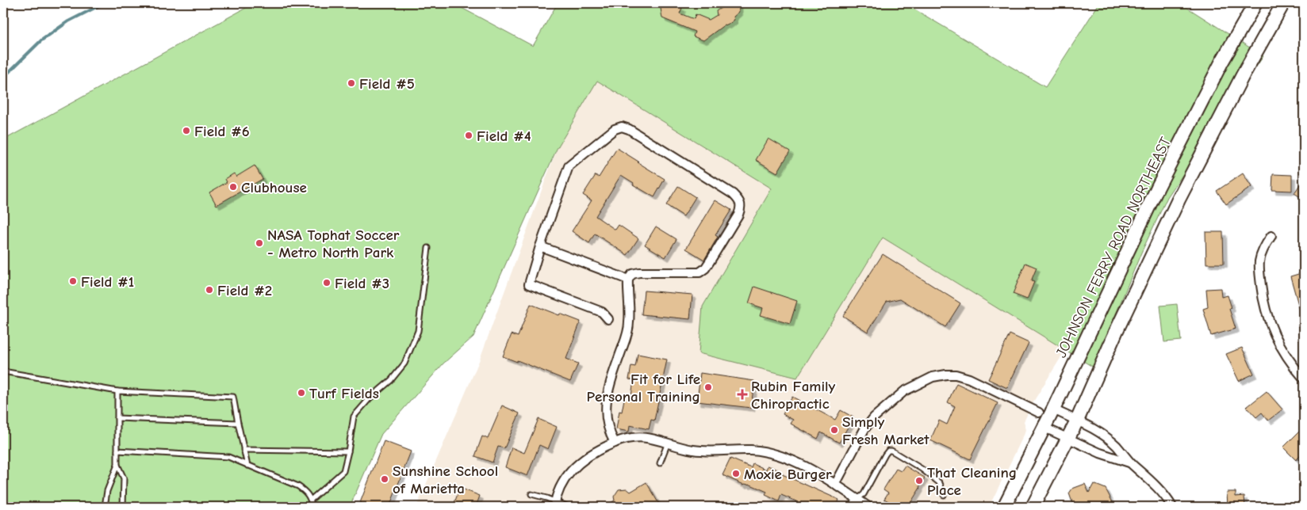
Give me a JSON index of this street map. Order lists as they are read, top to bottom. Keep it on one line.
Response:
{"streets":{"main road":["JOHNSON FERRY ROAD NORTHEAST"]},"places":{"other":["Field #5","Field #6","Field #4","Clubhouse","NASA Tophat Soccer - Metro North Park","Field #1","Field #3","Field #2","Fit for Life Personal Training","Turf Fields","Simply Fresh Market","Moxie Burger","Sunshine School of Marietta","That Cleaning Place"],"health":["Rubin Family Chiropractic"]}}
